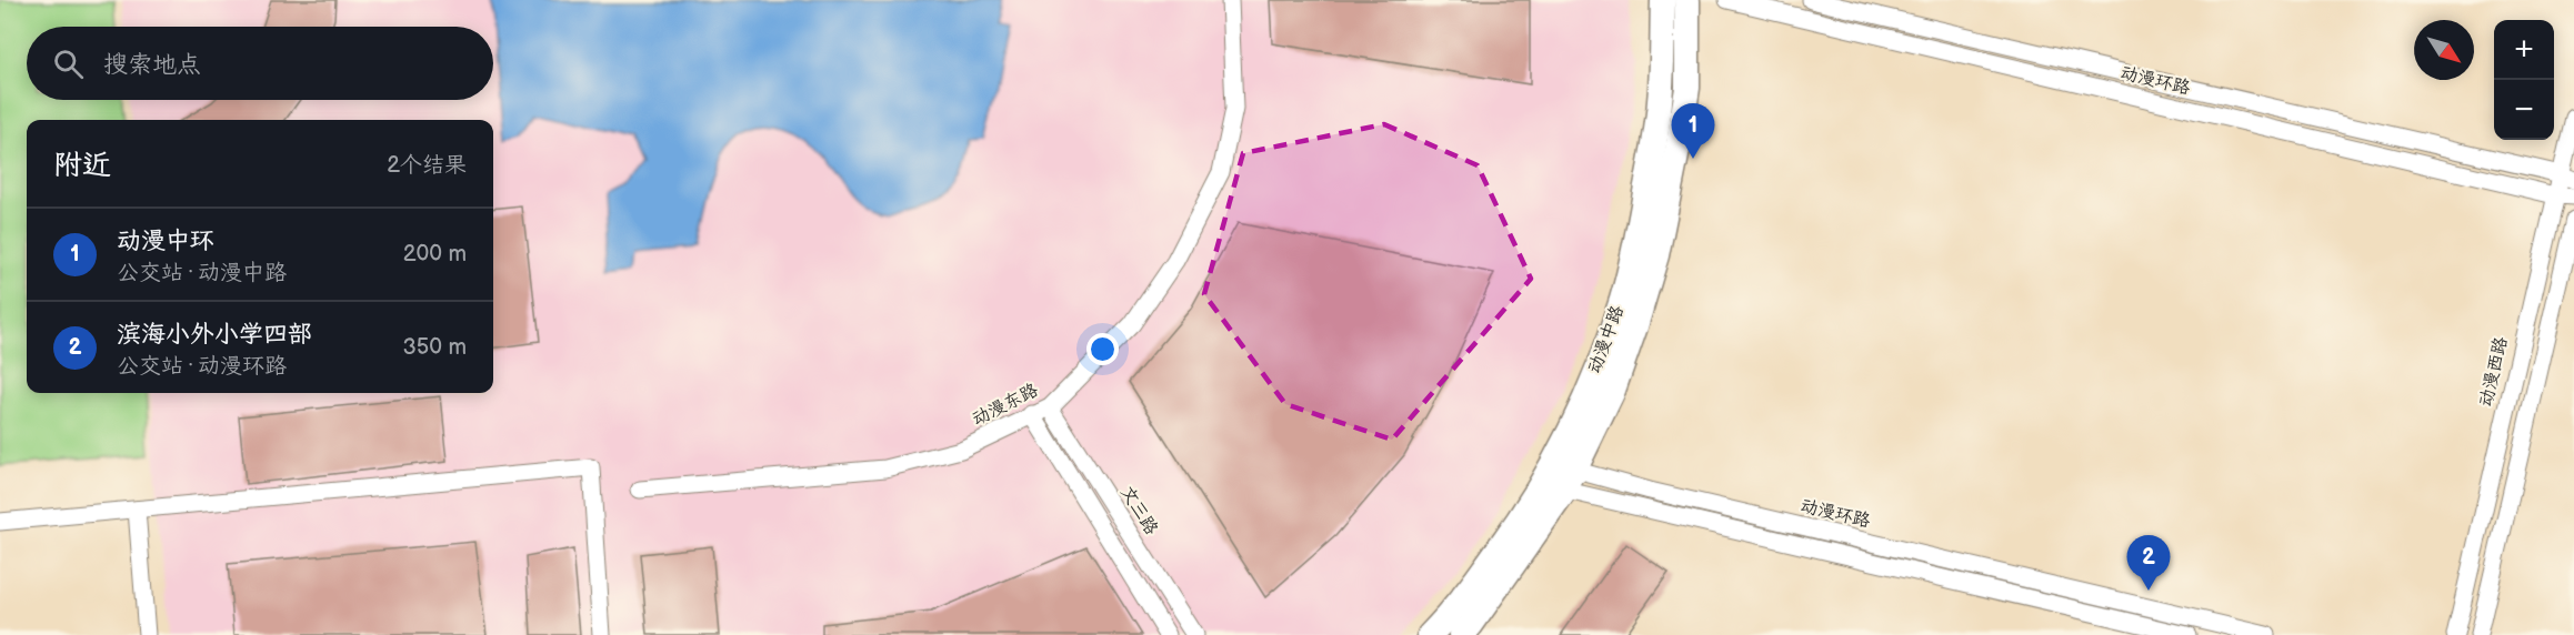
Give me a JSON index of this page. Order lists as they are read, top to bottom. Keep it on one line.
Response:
{"streets":{"street":["动漫环路","动漫中路","动漫西路","动漫东路","文三路"]},"crossings":[["动漫环路","动漫中路"],["动漫环路","动漫西路"],["动漫东路","文三路"]],"north":"bottom right","page":{"map_buttons":["+","−"],"search":"搜索地点","pins":["1","2"],"heading":["附近","2个结果"],"list":[{"mark":"1","name":"动漫中环","note":"公交站 · 动漫中路","value":"200 m"},{"mark":"2","name":"滨海小外小学四部","note":"公交站 · 动漫环路","value":"350 m"}]}}
